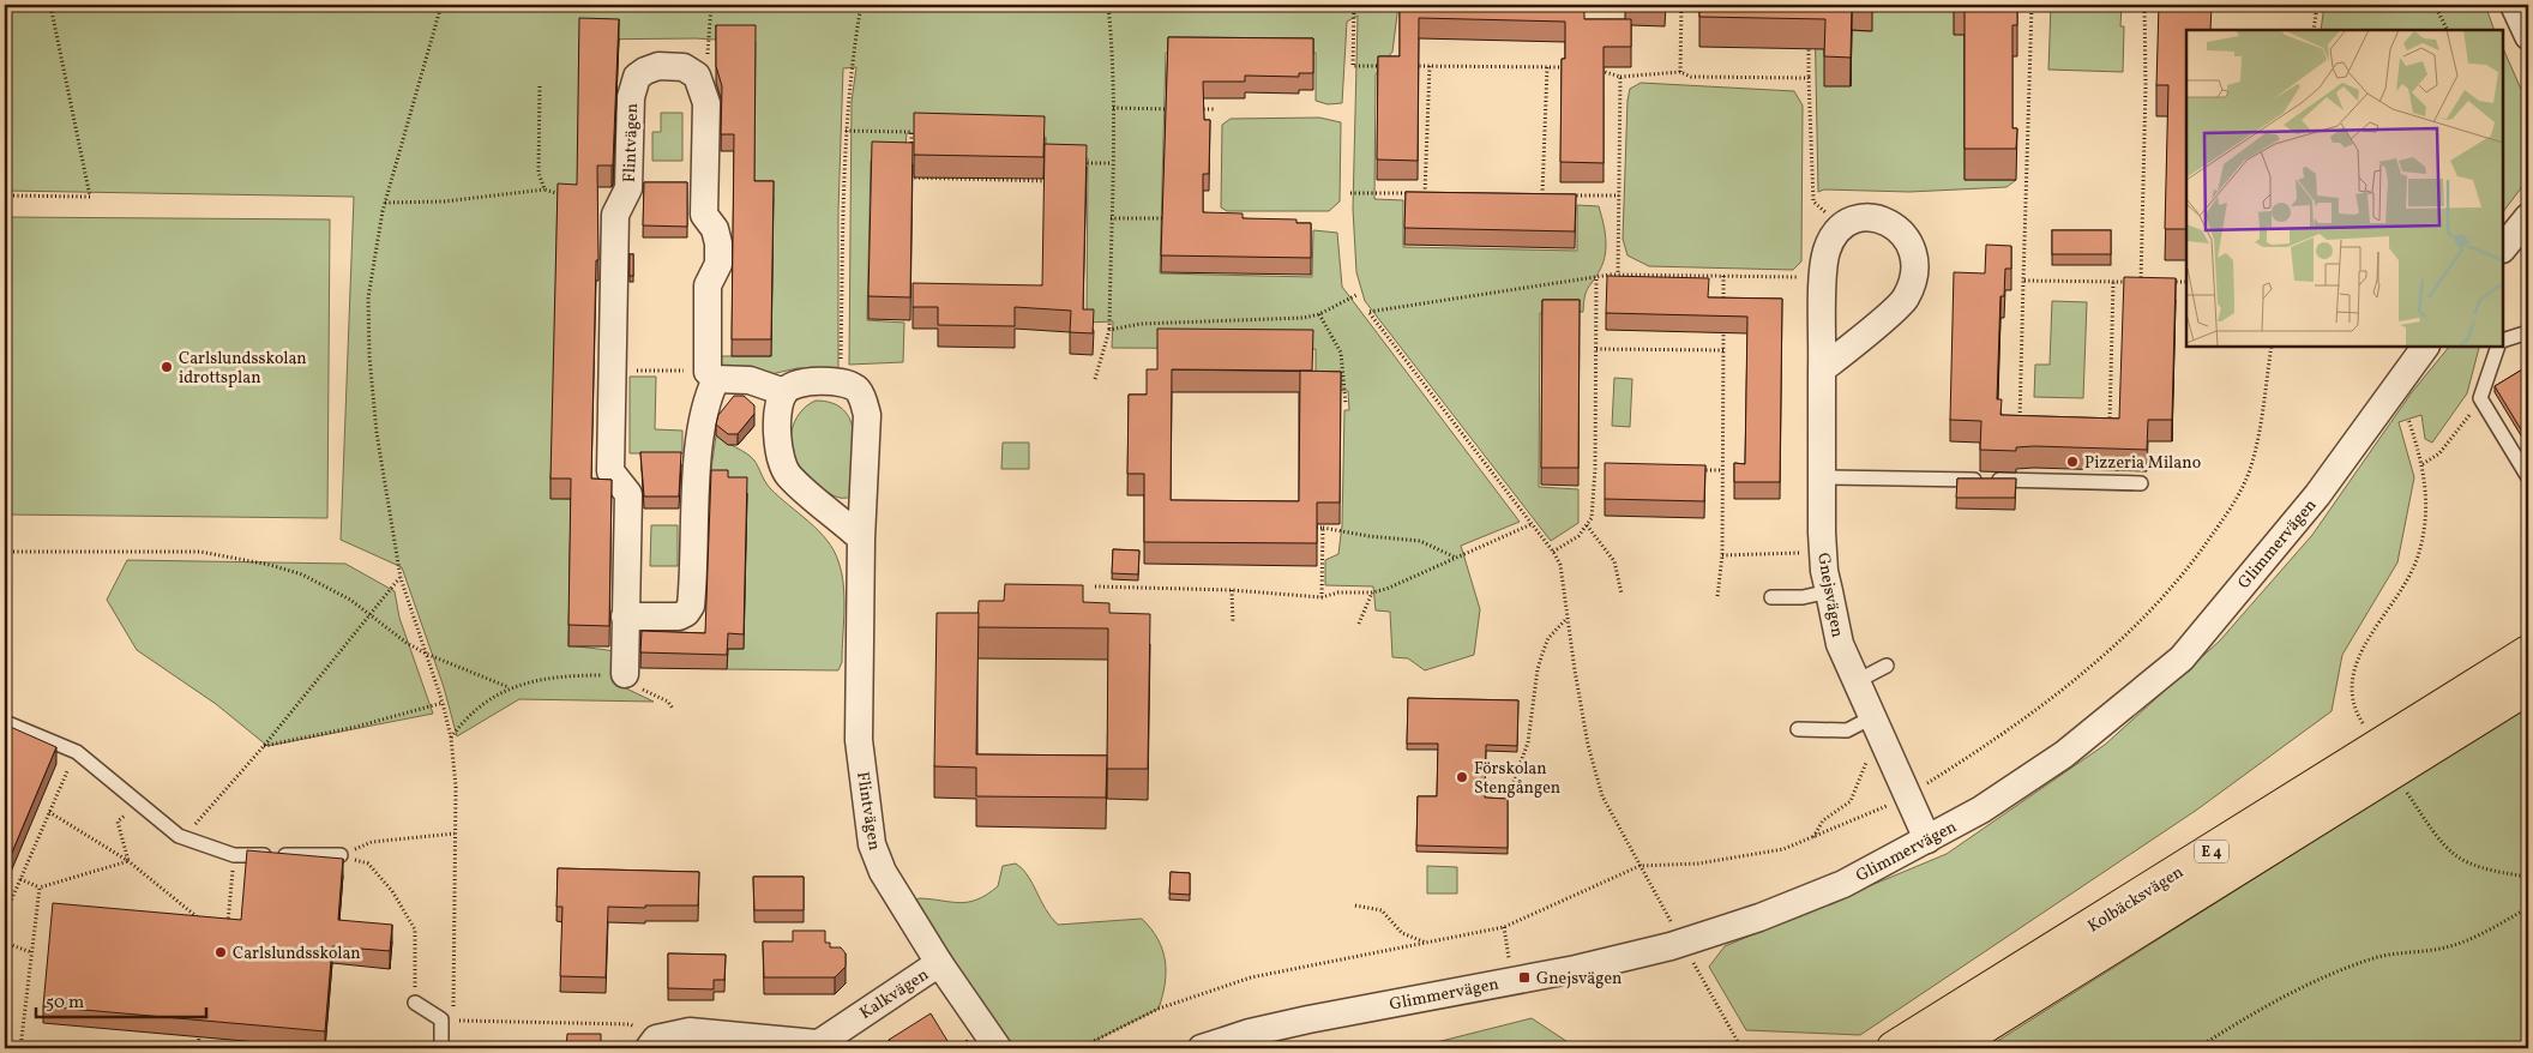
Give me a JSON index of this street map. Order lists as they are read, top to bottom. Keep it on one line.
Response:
{"streets":{"highway":["E 4","Kolbäcksvägen"],"street":["Flintvägen","Glimmervägen","Gnejsvägen","Kalkvägen"]},"crossings":[["Flintvägen","Kalkvägen"],["Glimmervägen","Gnejsvägen"]],"places":{"other":["Carlslundsskolan idrottsplan","Pizzeria Milano","Förskolan Stengången","Carlslundsskolan"],"transit":["Gnejsvägen"]},"scale_bar":"50 m"}
